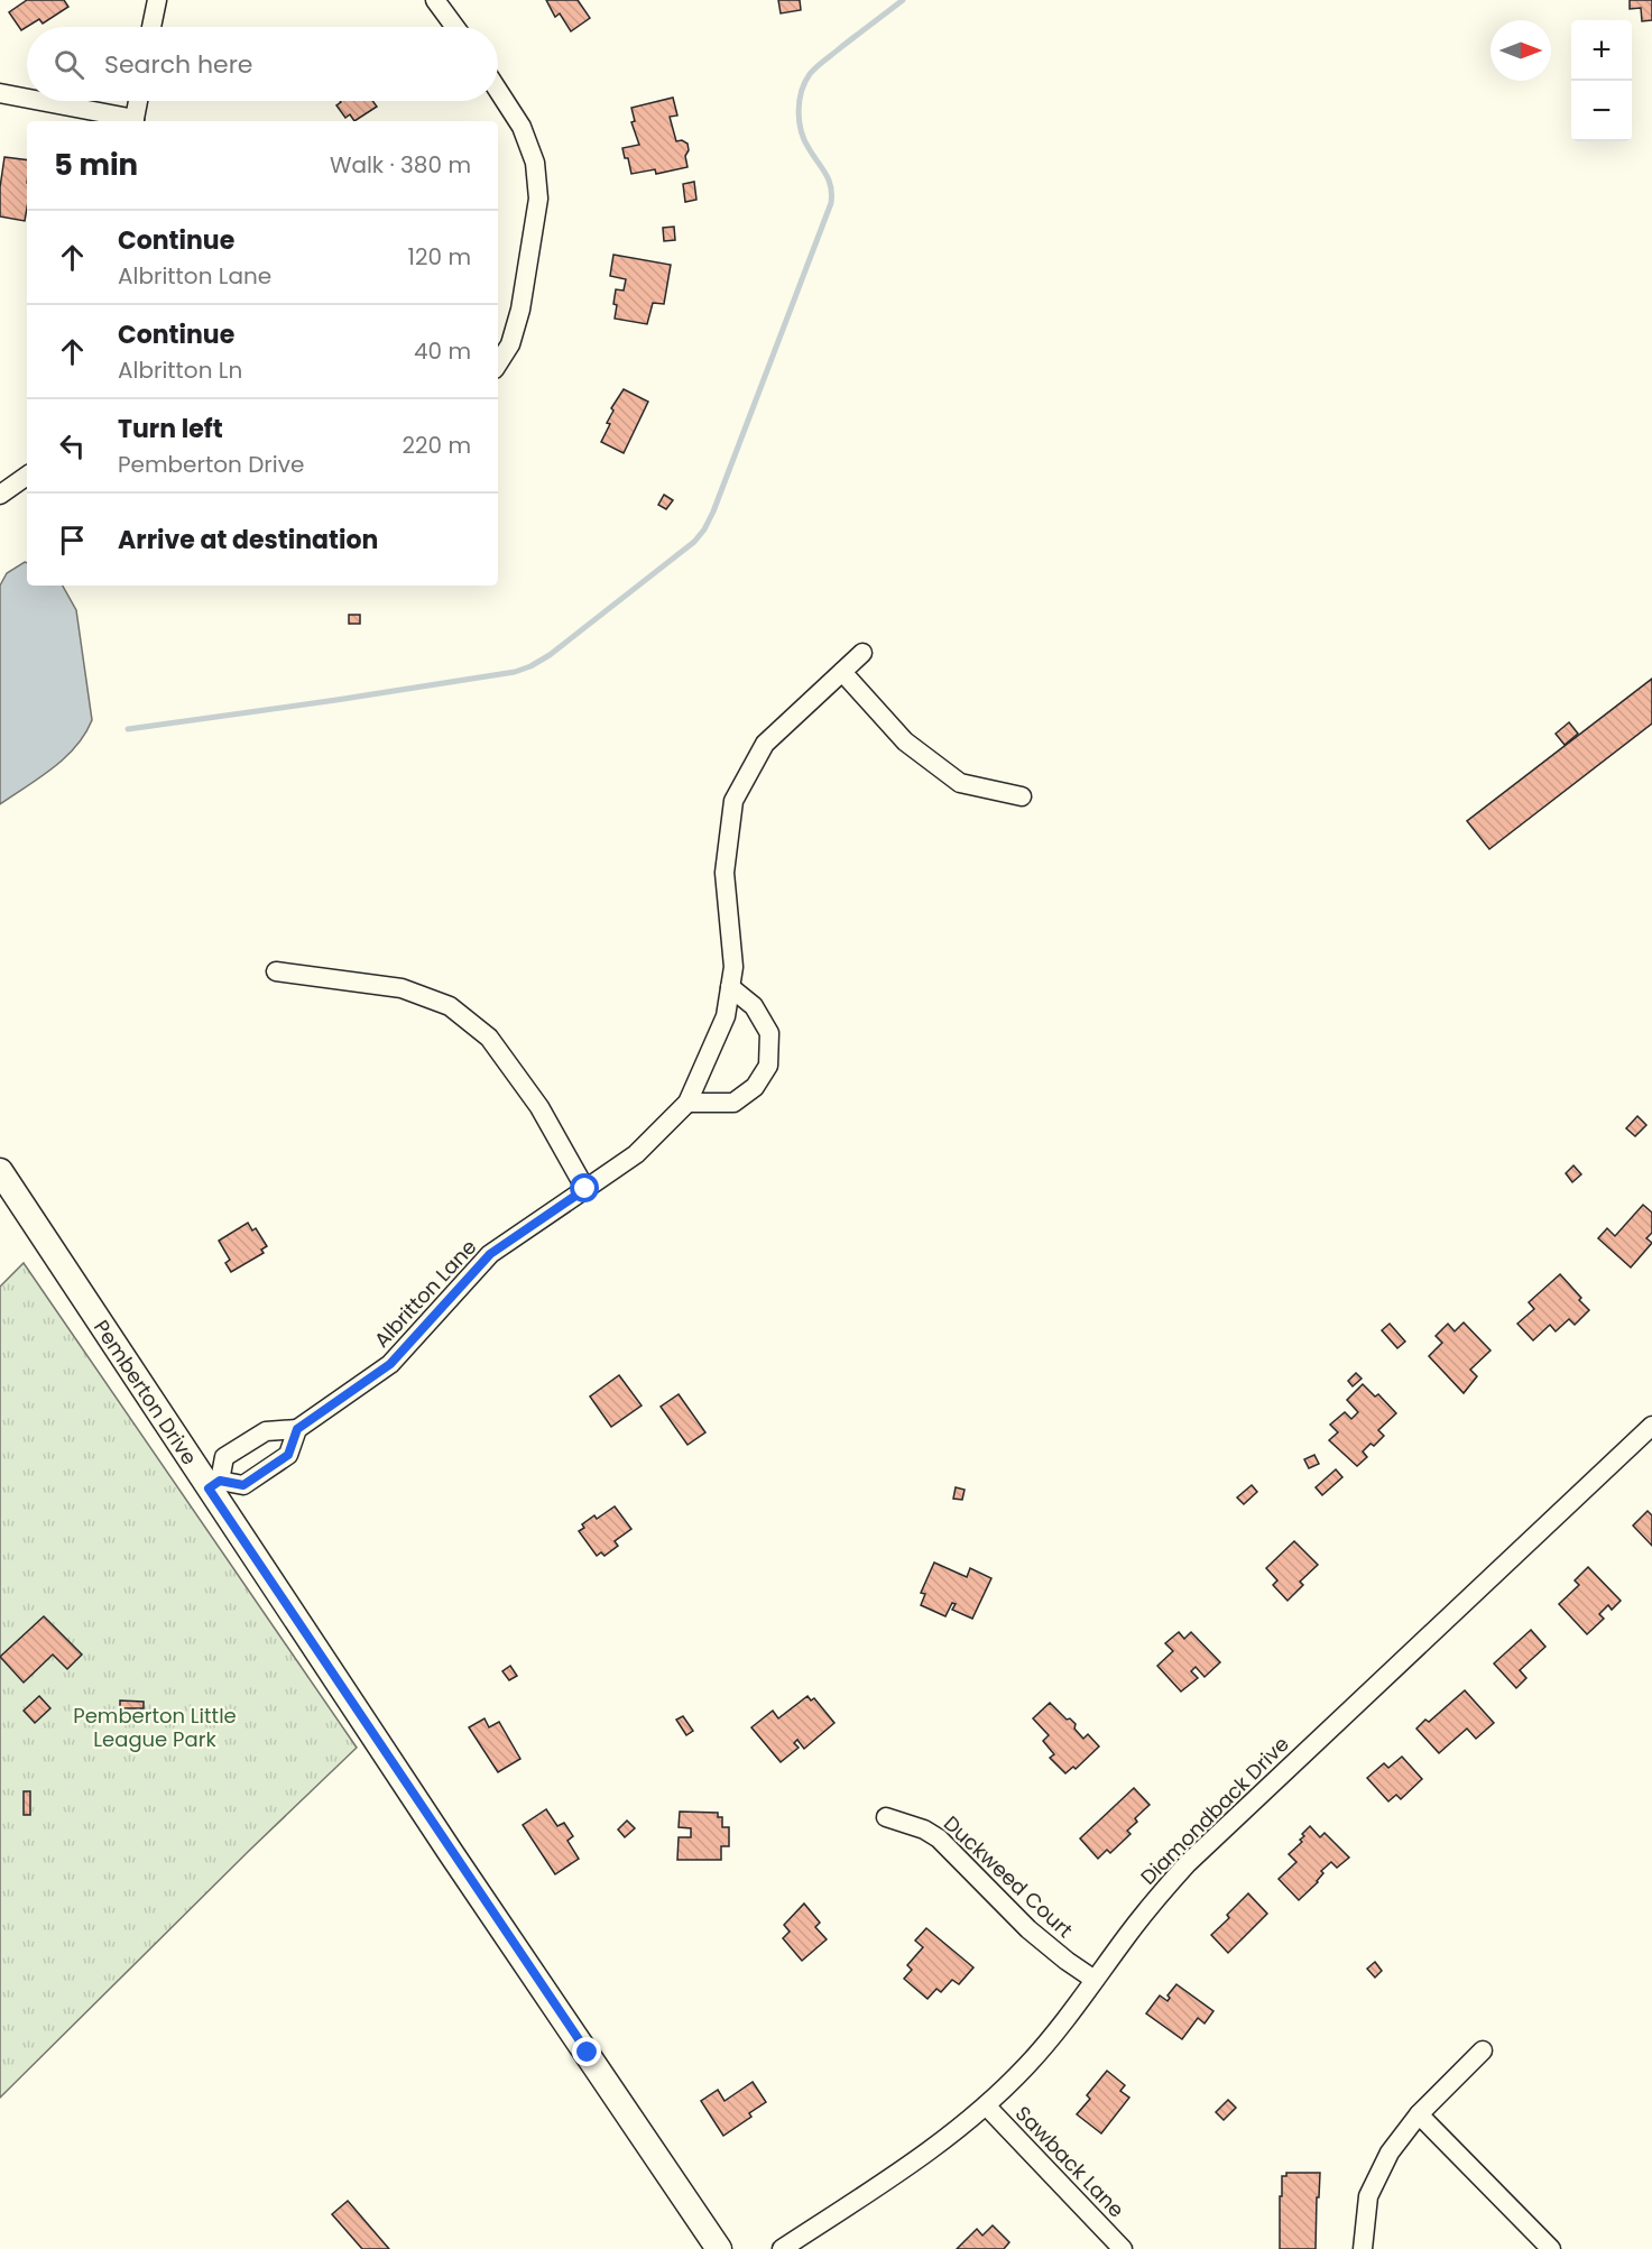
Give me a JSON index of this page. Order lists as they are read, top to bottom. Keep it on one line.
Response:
{"streets":{"street":["Albritton Lane","Pemberton Drive","Diamondback Drive","Duckweed Court","Sawback Lane"]},"crossings":[["Diamondback Drive","Duckweed Court"],["Diamondback Drive","Sawback Lane"]],"parks":["Pemberton Little League Park"],"north":"right","page":{"map_buttons":["+","−"],"search":"Search here","heading":["5 min","Walk · 380 m"],"list":[["Continue","Albritton Lane","120 m"],["Continue","Albritton Ln","40 m"],["Turn left","Pemberton Drive","220 m"],"Arrive at destination"]}}
